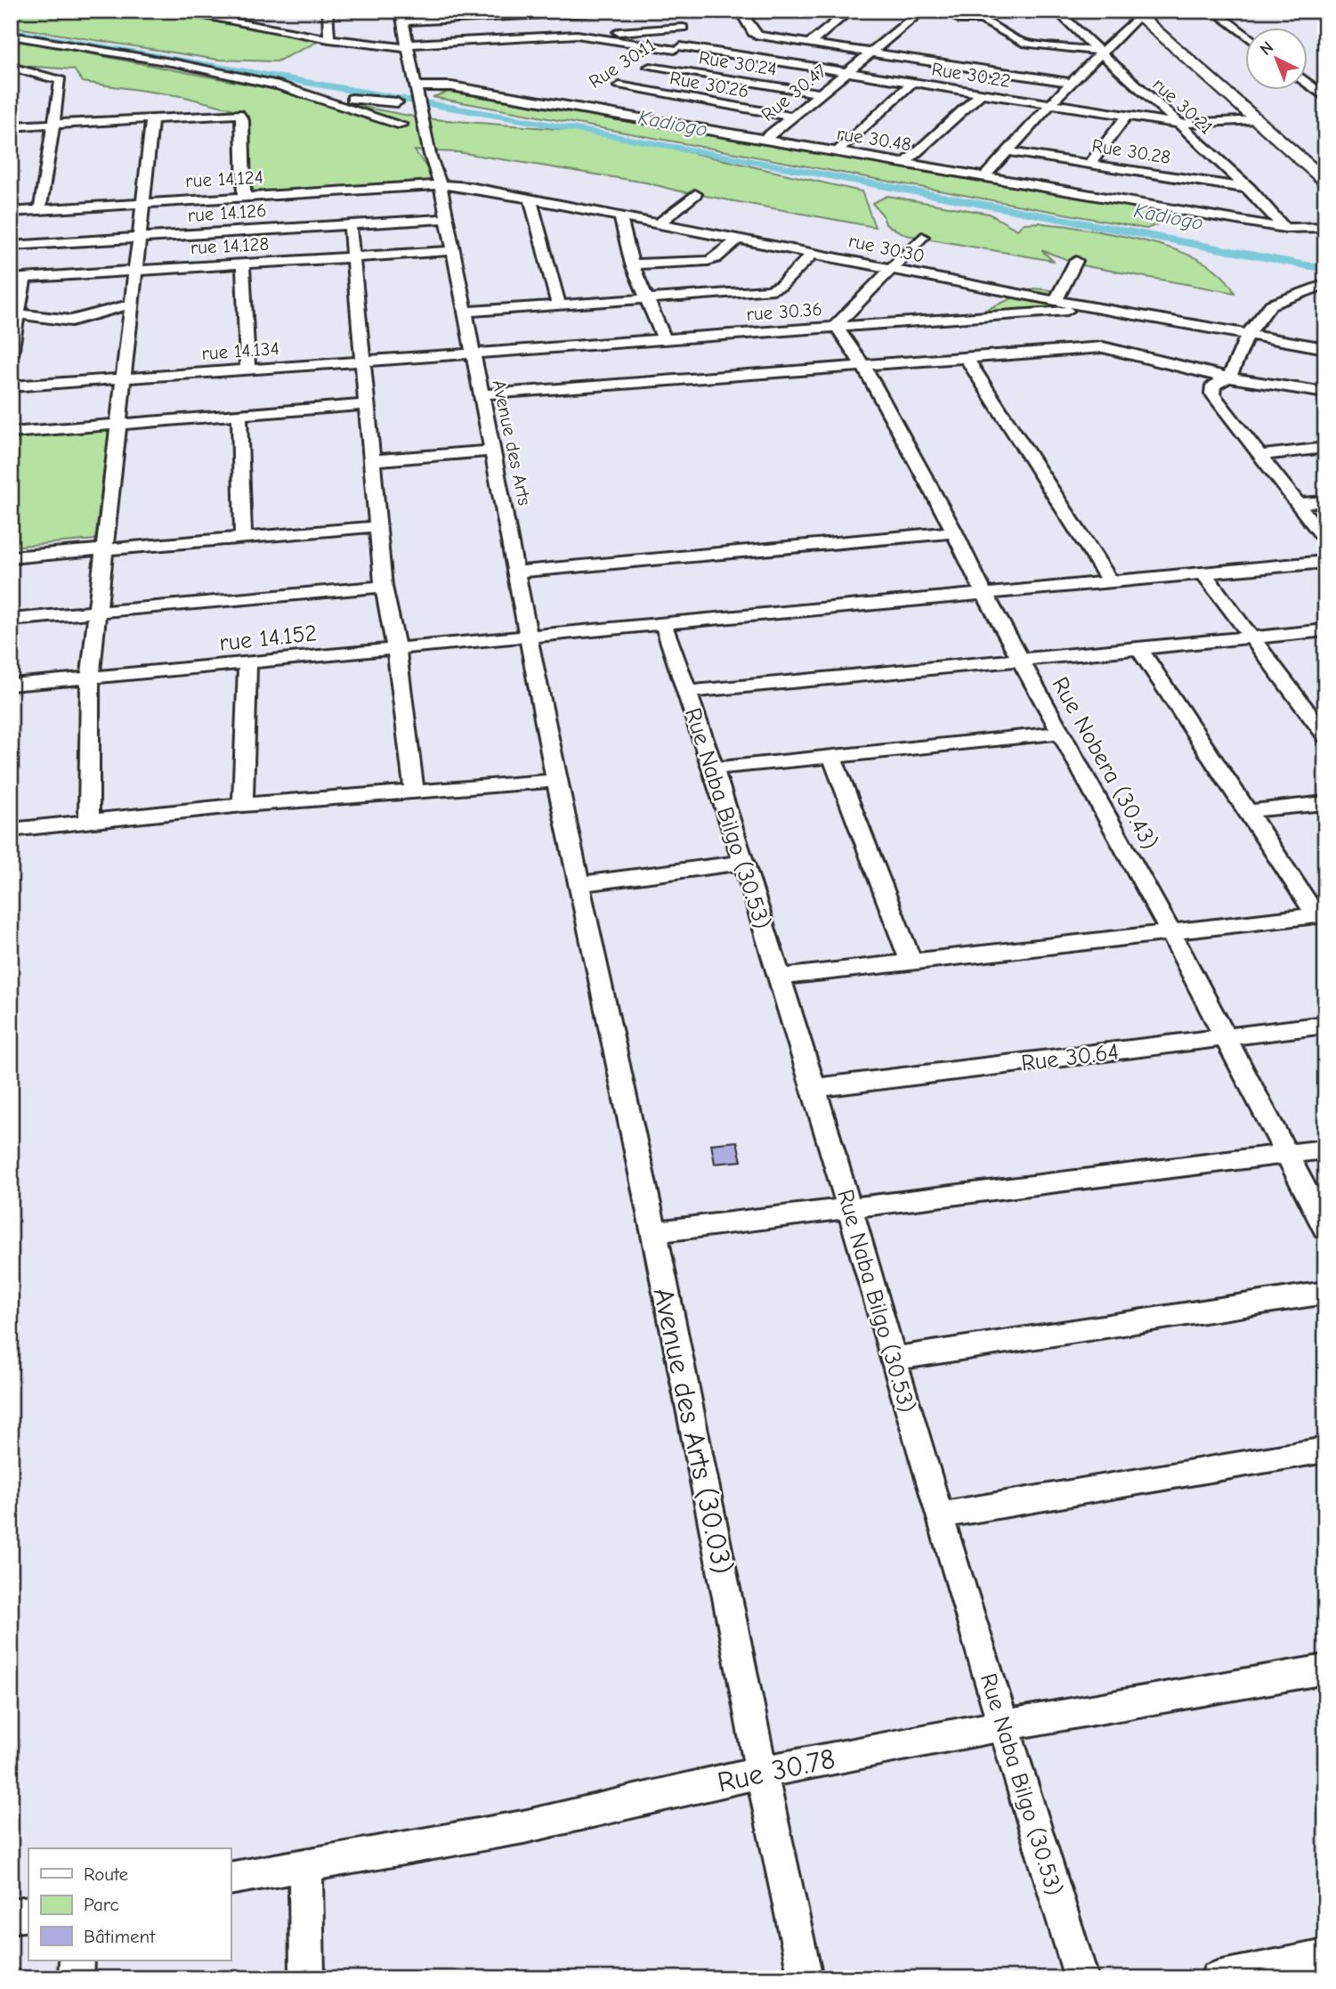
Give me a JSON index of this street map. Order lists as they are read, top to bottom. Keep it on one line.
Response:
{"streets":{"street":["Rue 30.11","Rue 30.24","Rue 30.22","Rue 30.26","Rue 30.47","rue 30.21","rue 30.48","Rue 30.28","rue 14.124","rue 14.126","rue 14.128","rue 30.30","rue 30.36","rue 14.134","Avenue des Arts","rue 14.152","Rue Nobera (30.43)","Rue Naba Bilgo (30.53)","Rue 30.64","Avenue des Arts (30.03)","Rue 30.78"]},"crossings":[["Rue 30.11","Rue 30.24"],["Rue 30.11","Rue 30.22"],["Rue 30.11","Rue 30.26"],["Rue 30.11","rue 30.48"],["Rue 30.24","Rue 30.47"],["Rue 30.22","Rue 30.47"],["Rue 30.22","rue 30.21"],["Rue 30.22","Avenue des Arts"],["Rue 30.26","Rue 30.47"],["Rue 30.47","rue 30.48"],["rue 30.21","rue 30.48"],["rue 30.21","Rue 30.28"],["rue 30.48","Avenue des Arts"],["rue 14.124","rue 30.30"],["rue 14.124","Avenue des Arts"],["rue 14.126","Avenue des Arts"],["rue 14.128","Avenue des Arts"],["rue 30.30","rue 30.36"],["rue 30.30","Avenue des Arts"],["rue 30.36","rue 14.134"],["rue 30.36","Avenue des Arts"],["rue 30.36","Rue Nobera (30.43)"],["rue 14.134","Avenue des Arts"],["Avenue des Arts","rue 14.152"],["Avenue des Arts","Avenue des Arts (30.03)"],["rue 14.152","Rue Nobera (30.43)"],["rue 14.152","Rue Naba Bilgo (30.53)"],["Rue Nobera (30.43)","Rue 30.64"],["Rue Naba Bilgo (30.53)","Rue 30.64"],["Rue Naba Bilgo (30.53)","Rue 30.78"],["Avenue des Arts (30.03)","Rue 30.78"]],"water":["Kadiogo"],"legend":["Route","Parc","Bâtiment"],"north":"top left"}
